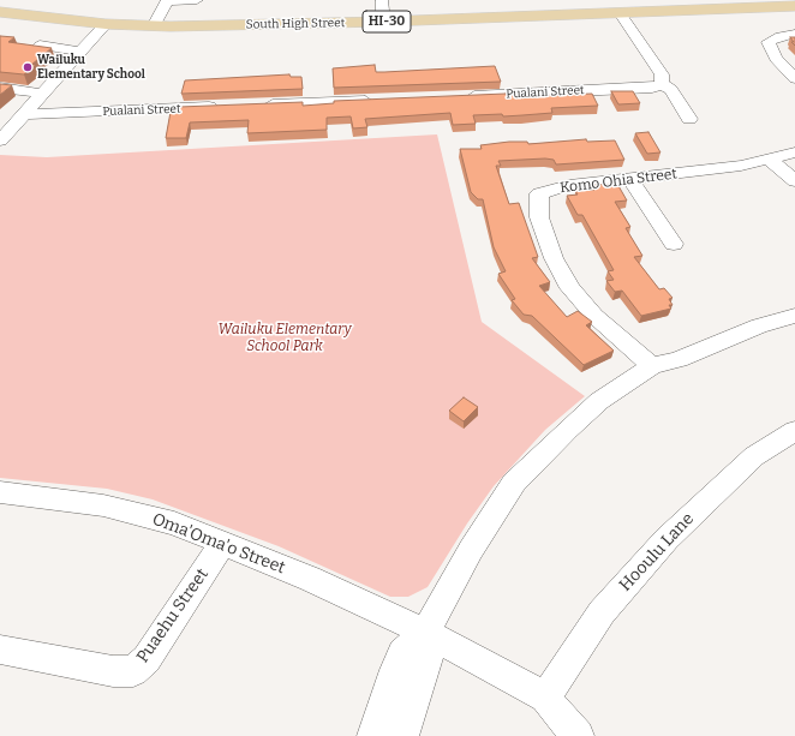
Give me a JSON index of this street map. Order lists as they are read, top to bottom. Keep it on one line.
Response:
{"streets":{"main road":["HI-30","South High Street"],"street":["Pualani Street","Komo Ohia Street","Oma'Oma'o Street","Hooulu Lane","Puaehu Street"]},"crossings":[["HI-30","South High Street"],["Oma'Oma'o Street","Hooulu Lane"],["Oma'Oma'o Street","Puaehu Street"]],"parks":["Wailuku Elementary School Park"],"places":["Wailuku Elementary School"]}
